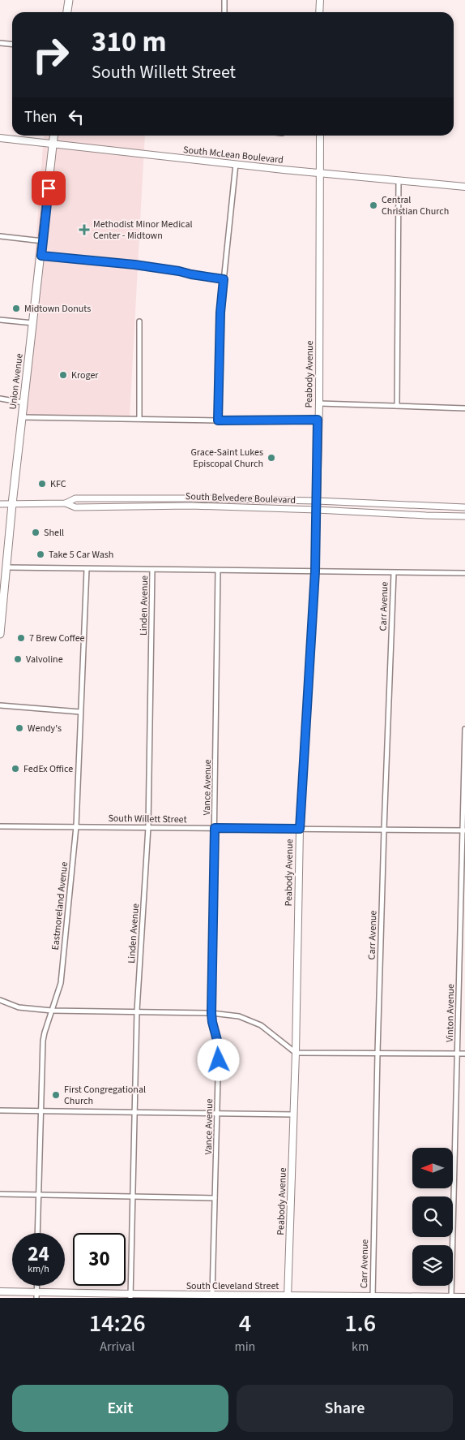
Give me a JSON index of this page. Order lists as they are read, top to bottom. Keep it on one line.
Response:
{"streets":{"main road":["South McLean Boulevard","Peabody Avenue","Union Avenue","South Cleveland Street"],"street":["South Belvedere Boulevard","Linden Avenue","Carr Avenue","Vance Avenue","South Willett Street","Eastmoreland Avenue","Vinton Avenue"]},"crossings":[["South McLean Boulevard","Peabody Avenue"],["South McLean Boulevard","Union Avenue"],["Peabody Avenue","South Belvedere Boulevard"],["Peabody Avenue","South Willett Street"],["Peabody Avenue","South Cleveland Street"],["Union Avenue","South Belvedere Boulevard"],["Linden Avenue","South Willett Street"],["Linden Avenue","South Cleveland Street"],["Carr Avenue","South Willett Street"],["Carr Avenue","South Cleveland Street"],["Vance Avenue","South Willett Street"],["Vance Avenue","South Cleveland Street"],["South Willett Street","Eastmoreland Avenue"],["South Willett Street","Vinton Avenue"],["Vinton Avenue","South Cleveland Street"]],"places":{"other":["Central Christian Church","Midtown Donuts","Kroger","Grace-Saint Lukes Episcopal Church","KFC","Shell","Take 5 Car Wash","7 Brew Coffee","Valvoline","Wendy's","FedEx Office","First Congregational Church"],"health":["Methodist Minor Medical Center - Midtown"]},"north":"left","page":{"turn":["310 m","South Willett Street"],"then":"Then","speed":"24 km/h","limit":"30","eta":["14:26","Arrival","4","min","1.6","km"],"buttons":["Exit","Share"]}}
